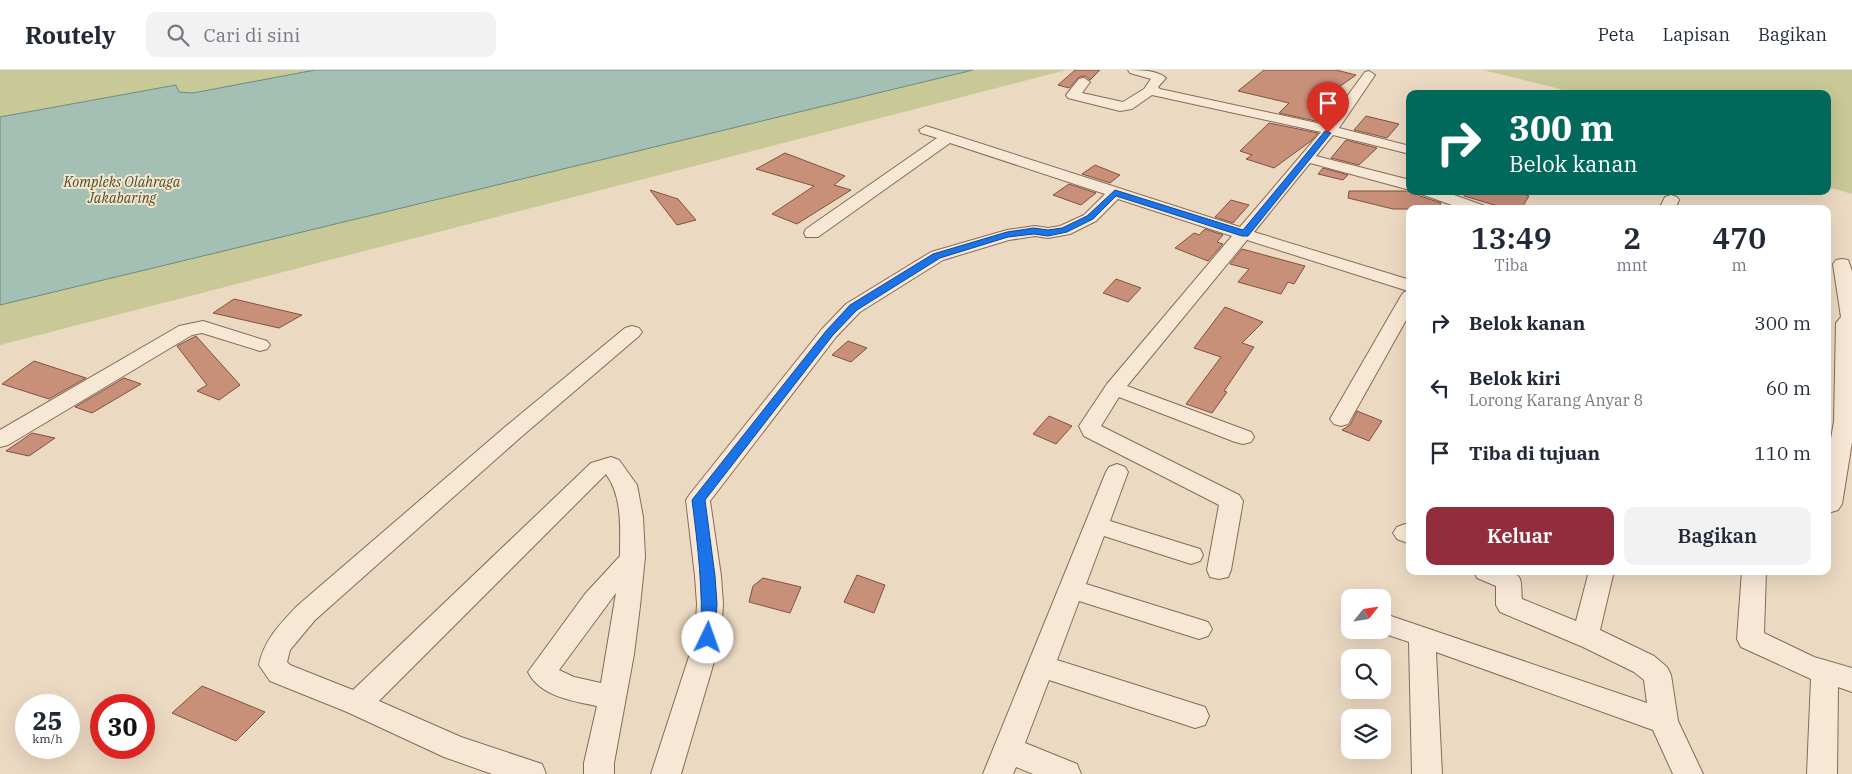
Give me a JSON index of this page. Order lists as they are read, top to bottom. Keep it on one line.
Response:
{"parks":["Kompleks Olahraga Jakabaring"],"north":"top right","page":{"header":"Routely","search":"Cari di sini","nav":["Peta","Lapisan","Bagikan"],"turn":["300 m","Belok kanan"],"eta":["13:49","Tiba","2","mnt","470","m"],"list":[{"name":"Belok kanan","value":"300 m"},{"name":"Belok kiri","note":"Lorong Karang Anyar 8","value":"60 m"},{"name":"Tiba di tujuan","value":"110 m"}],"buttons":["Keluar","Bagikan"],"speed":"25 km/h","limit":"30"}}
